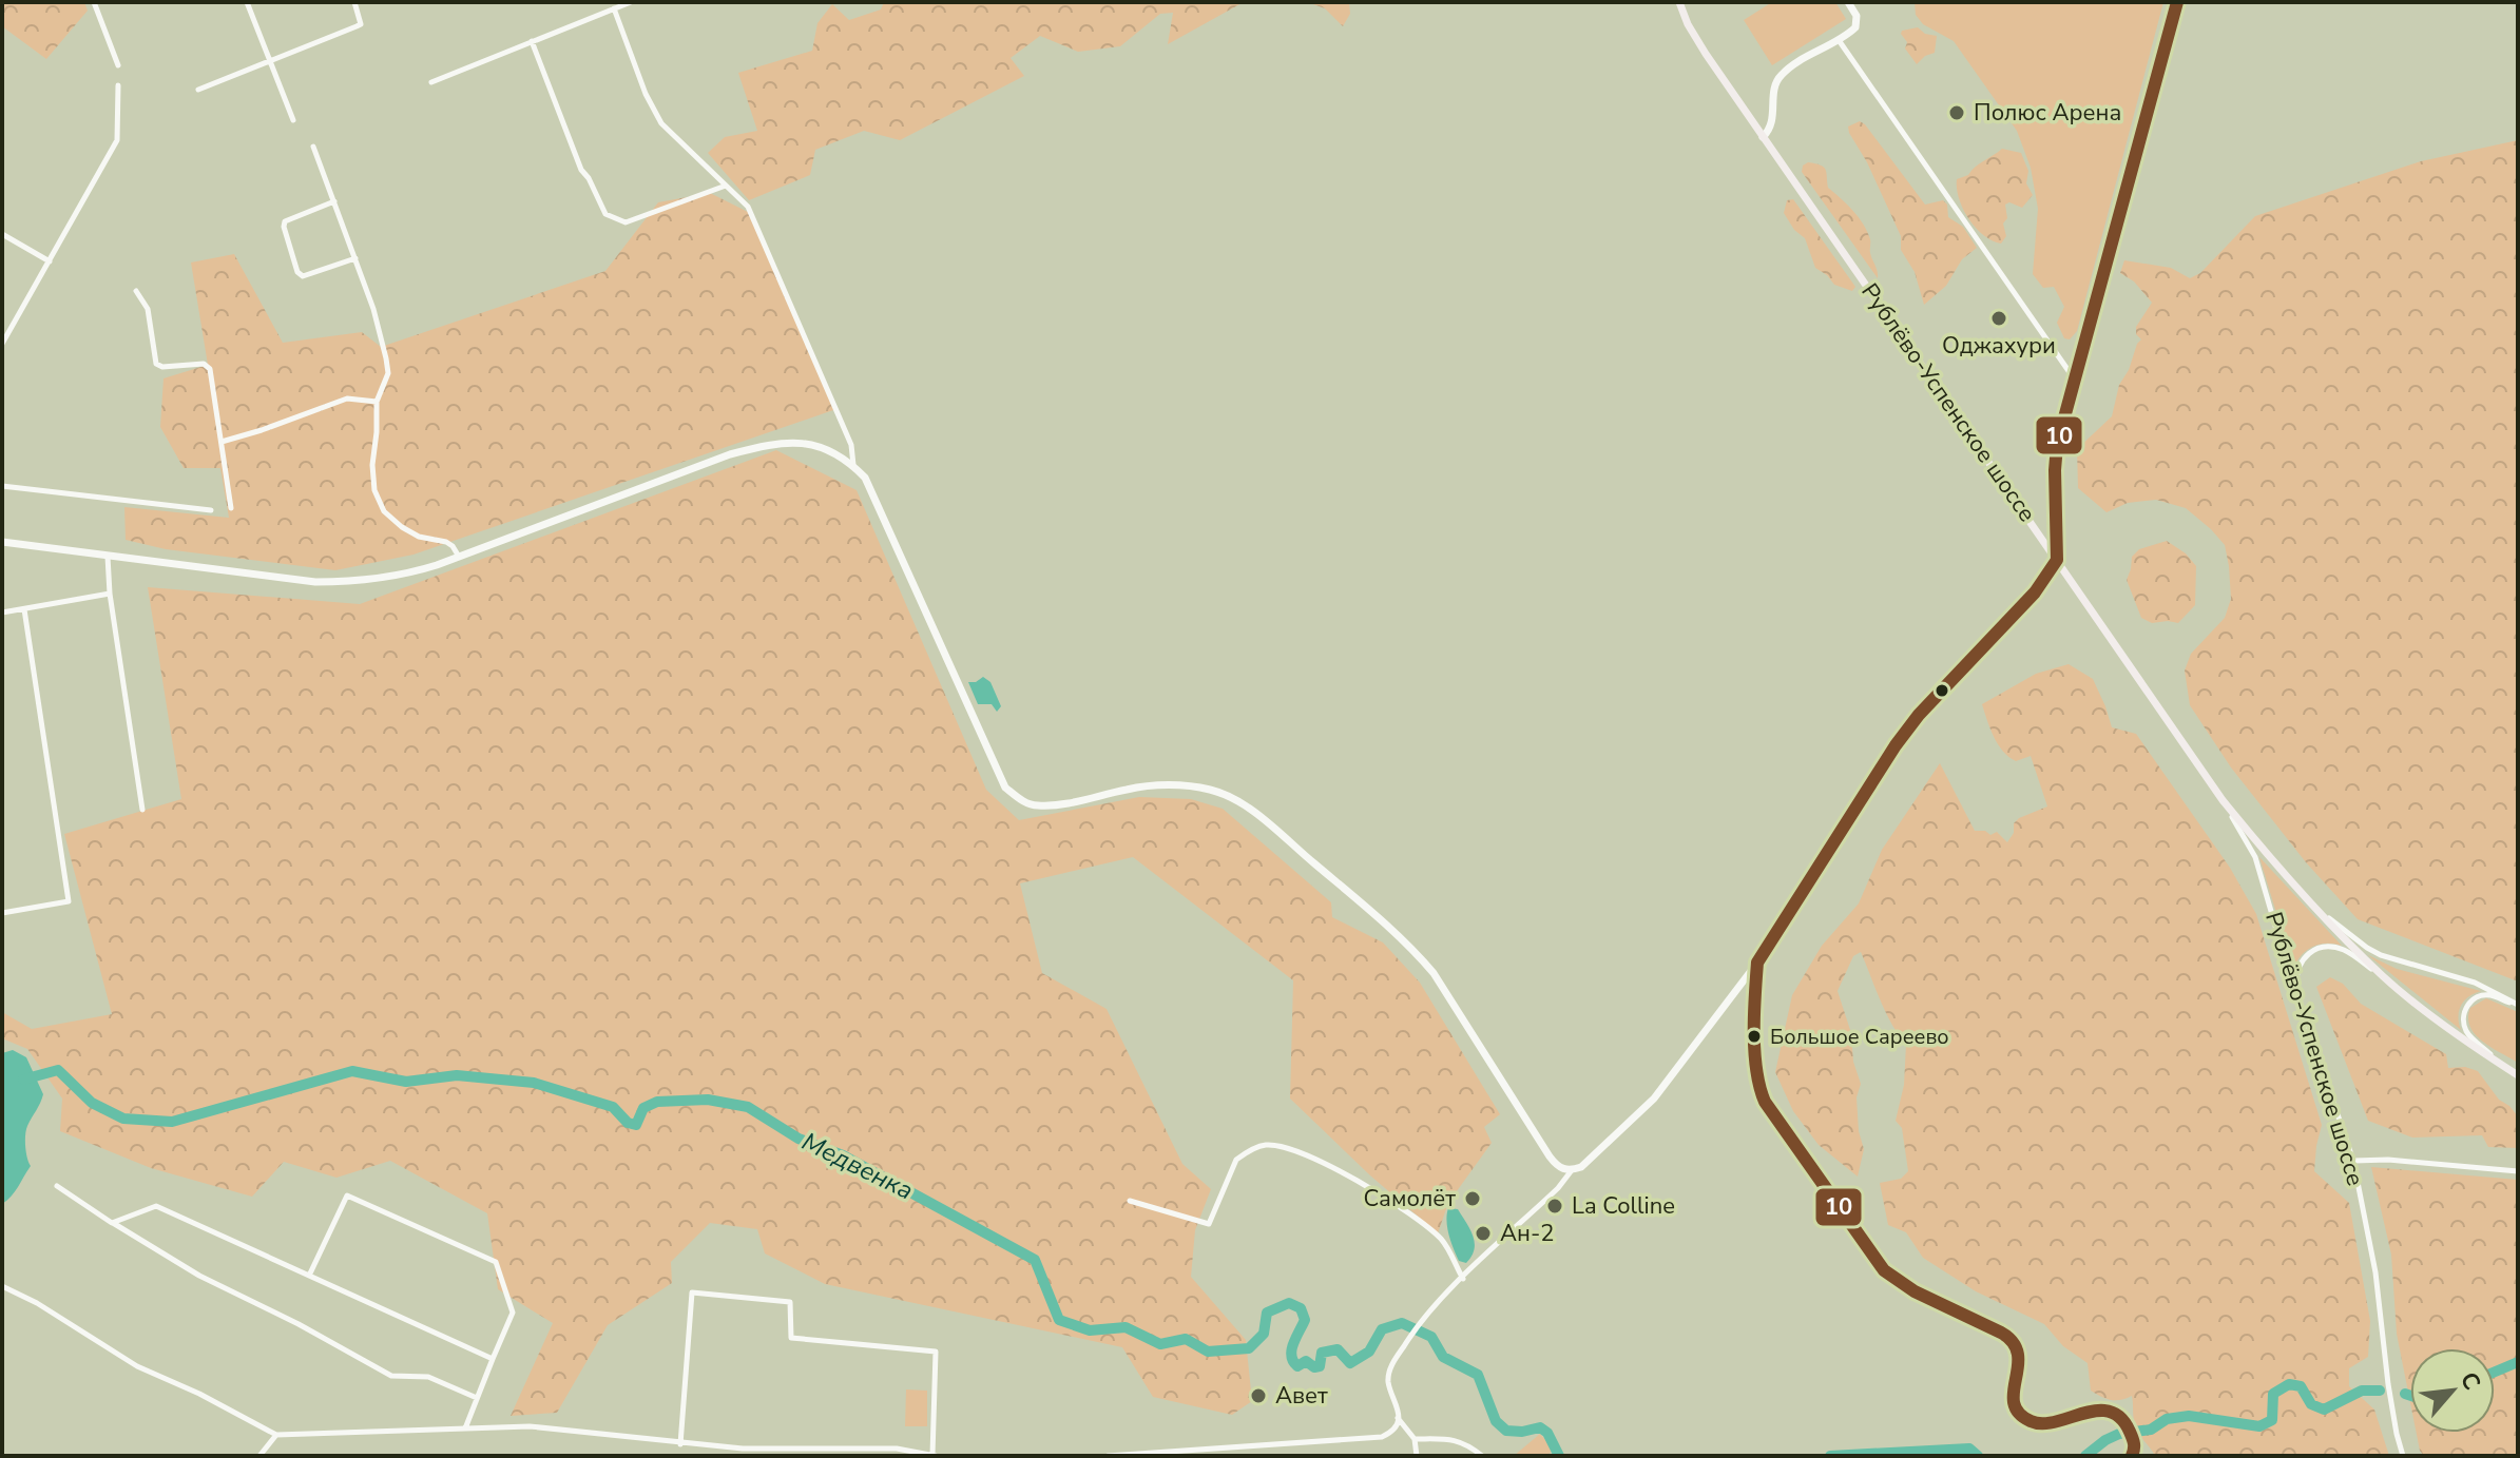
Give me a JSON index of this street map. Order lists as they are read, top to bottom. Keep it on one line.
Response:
{"streets":{"main road":["Рублёво-Успенское шоссе"]},"water":["Медвенка"],"places":["Полюс Арена","Оджахури","Большое Сареево","Самолёт","La Colline","Ан-2","Авет"],"lines":["transit line 10"],"north":"top right"}
